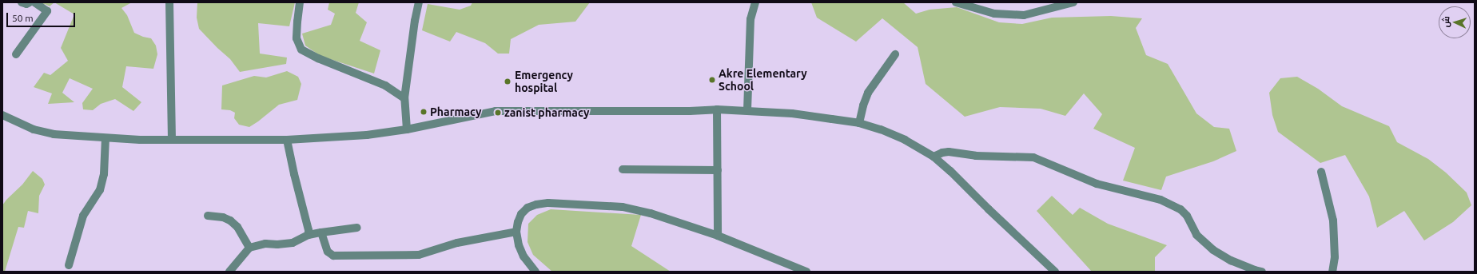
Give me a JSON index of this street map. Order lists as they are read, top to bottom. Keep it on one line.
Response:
{"places":["Akre Elementary School","Emergency hospital","Pharmacy","zanist pharmacy"],"scale_bar":"50 m","north":"left"}
